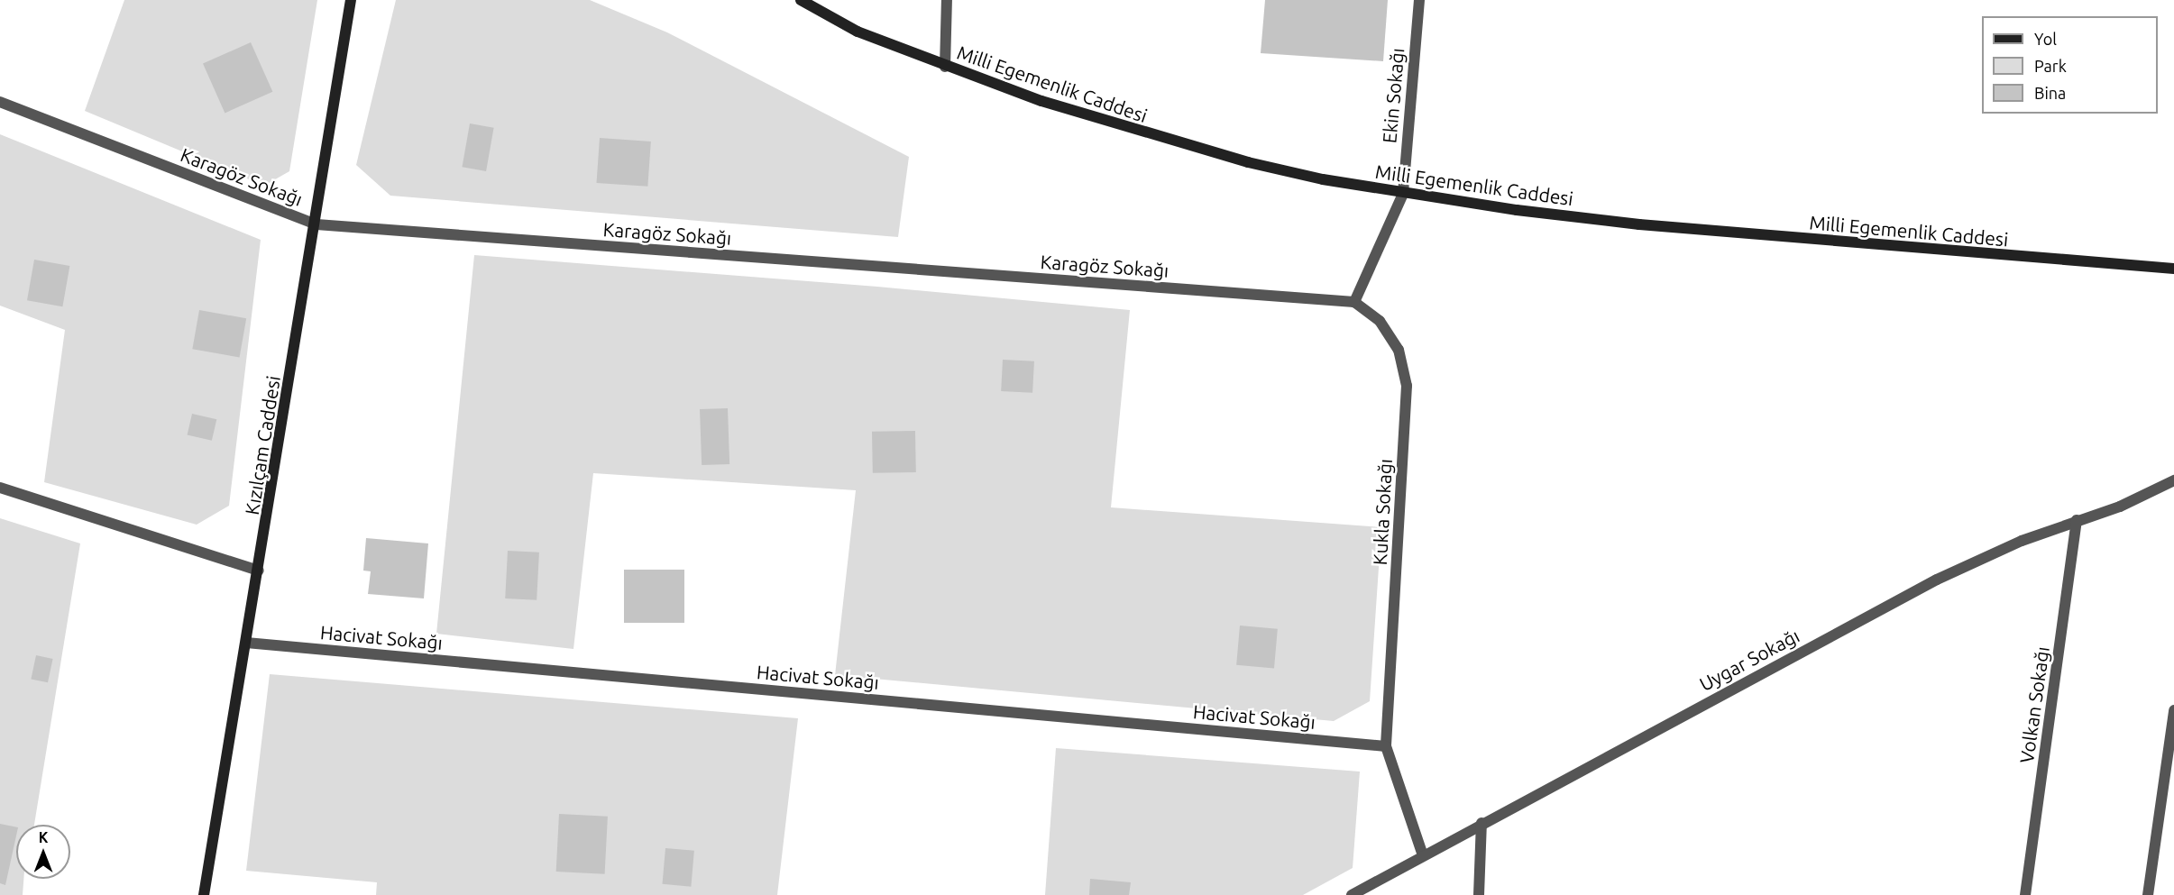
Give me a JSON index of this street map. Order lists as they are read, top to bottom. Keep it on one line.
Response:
{"streets":{"street":["Milli Egemenlik Caddesi","Ekin Sokağı","Karagöz Sokağı","Kızılçam Caddesi","Kukla Sokağı","Hacivat Sokağı","Uygar Sokağı","Volkan Sokağı"]},"crossings":[["Milli Egemenlik Caddesi","Ekin Sokağı"],["Karagöz Sokağı","Kızılçam Caddesi"],["Karagöz Sokağı","Kukla Sokağı"],["Kızılçam Caddesi","Hacivat Sokağı"],["Kukla Sokağı","Hacivat Sokağı"],["Kukla Sokağı","Uygar Sokağı"],["Uygar Sokağı","Volkan Sokağı"]],"legend":["Yol","Park","Bina"],"north":"top"}
